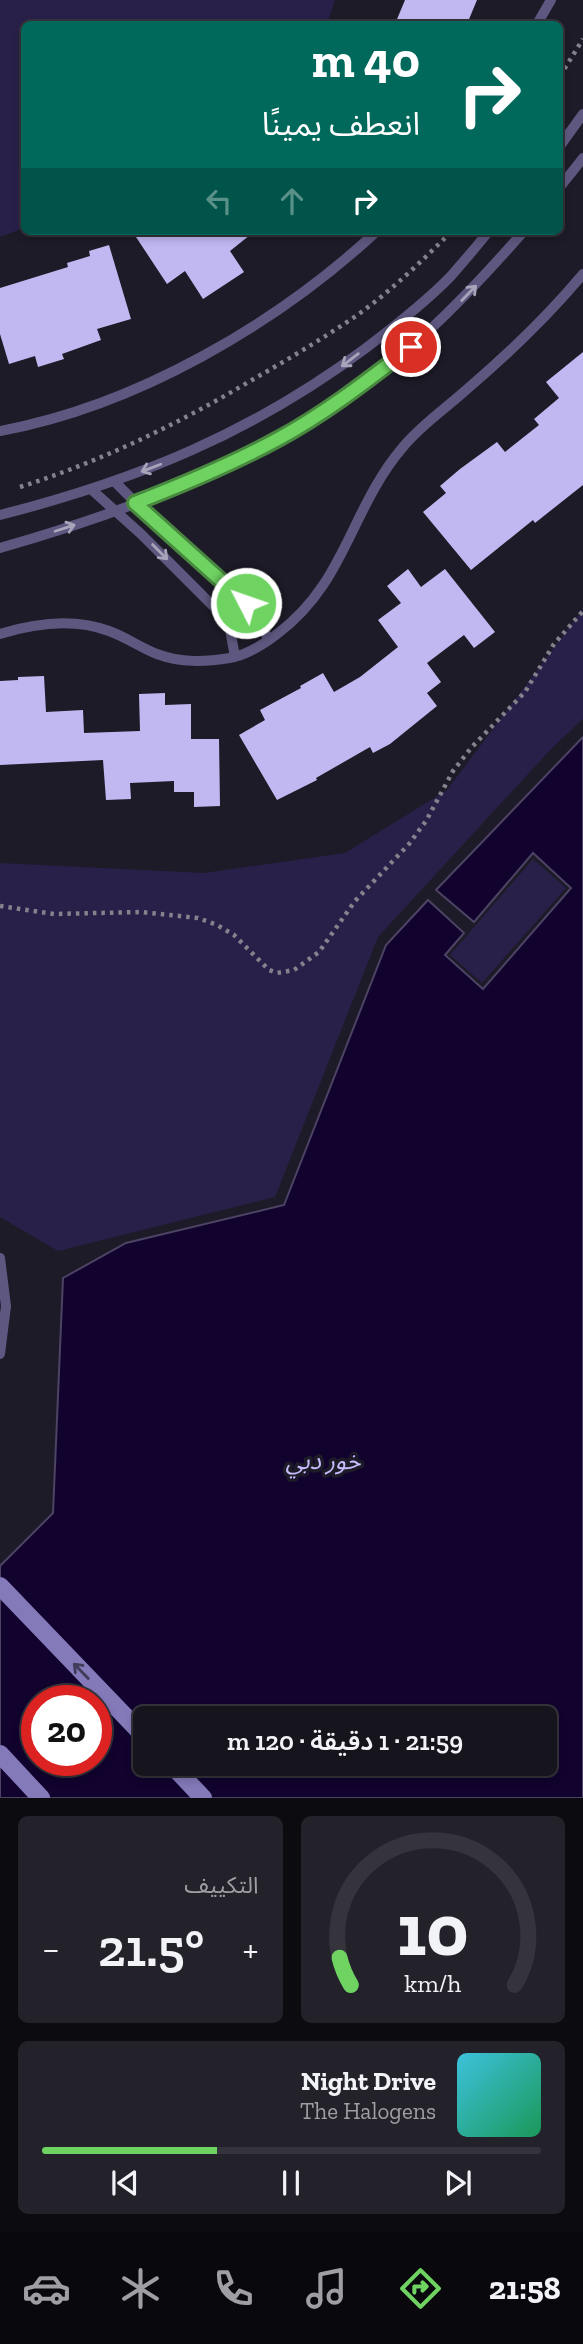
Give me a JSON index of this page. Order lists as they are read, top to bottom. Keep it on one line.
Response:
{"water":["خور دبي"],"page":{"turn":["40 m","انعطف يمينًا"],"limit":"20","trip":"21:59 · 1 دقيقة · 120 m","tile":"التكييف","heat":["−","21.5°","+"],"song":["Night Drive","The Halogens"],"tabs":"21:58","gauge":["10","km/h"]}}
